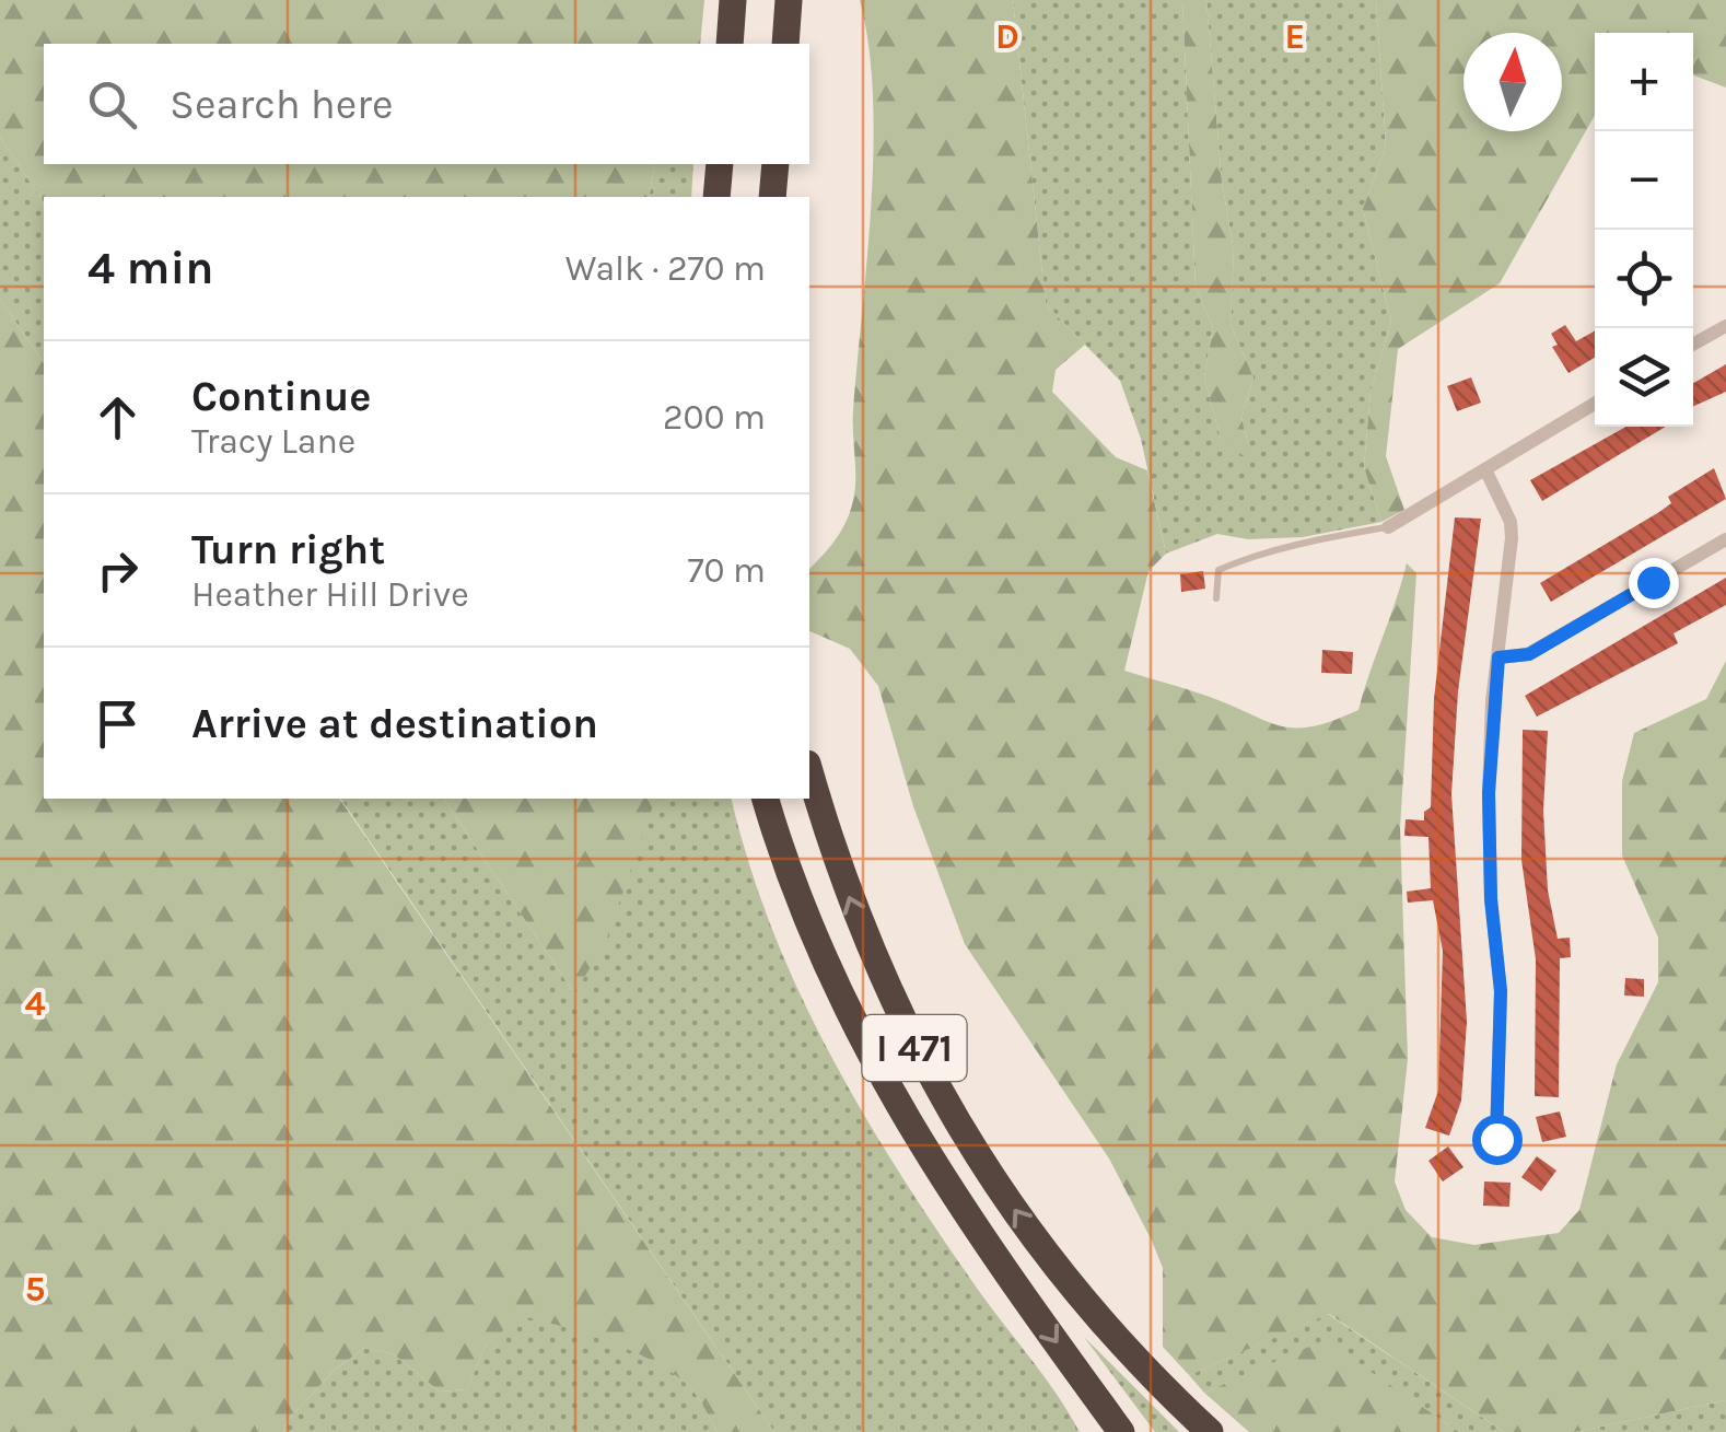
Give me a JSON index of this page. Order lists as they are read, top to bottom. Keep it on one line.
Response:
{"streets":{"highway":["I 471"]},"north":"top","page":{"map_buttons":["+","−"],"search":"Search here","heading":["4 min","Walk · 270 m"],"list":[["Continue","Tracy Lane","200 m"],["Turn right","Heather Hill Drive","70 m"],"Arrive at destination"]},"grid":{"columns":["D","E"],"rows":["4","5"]}}
